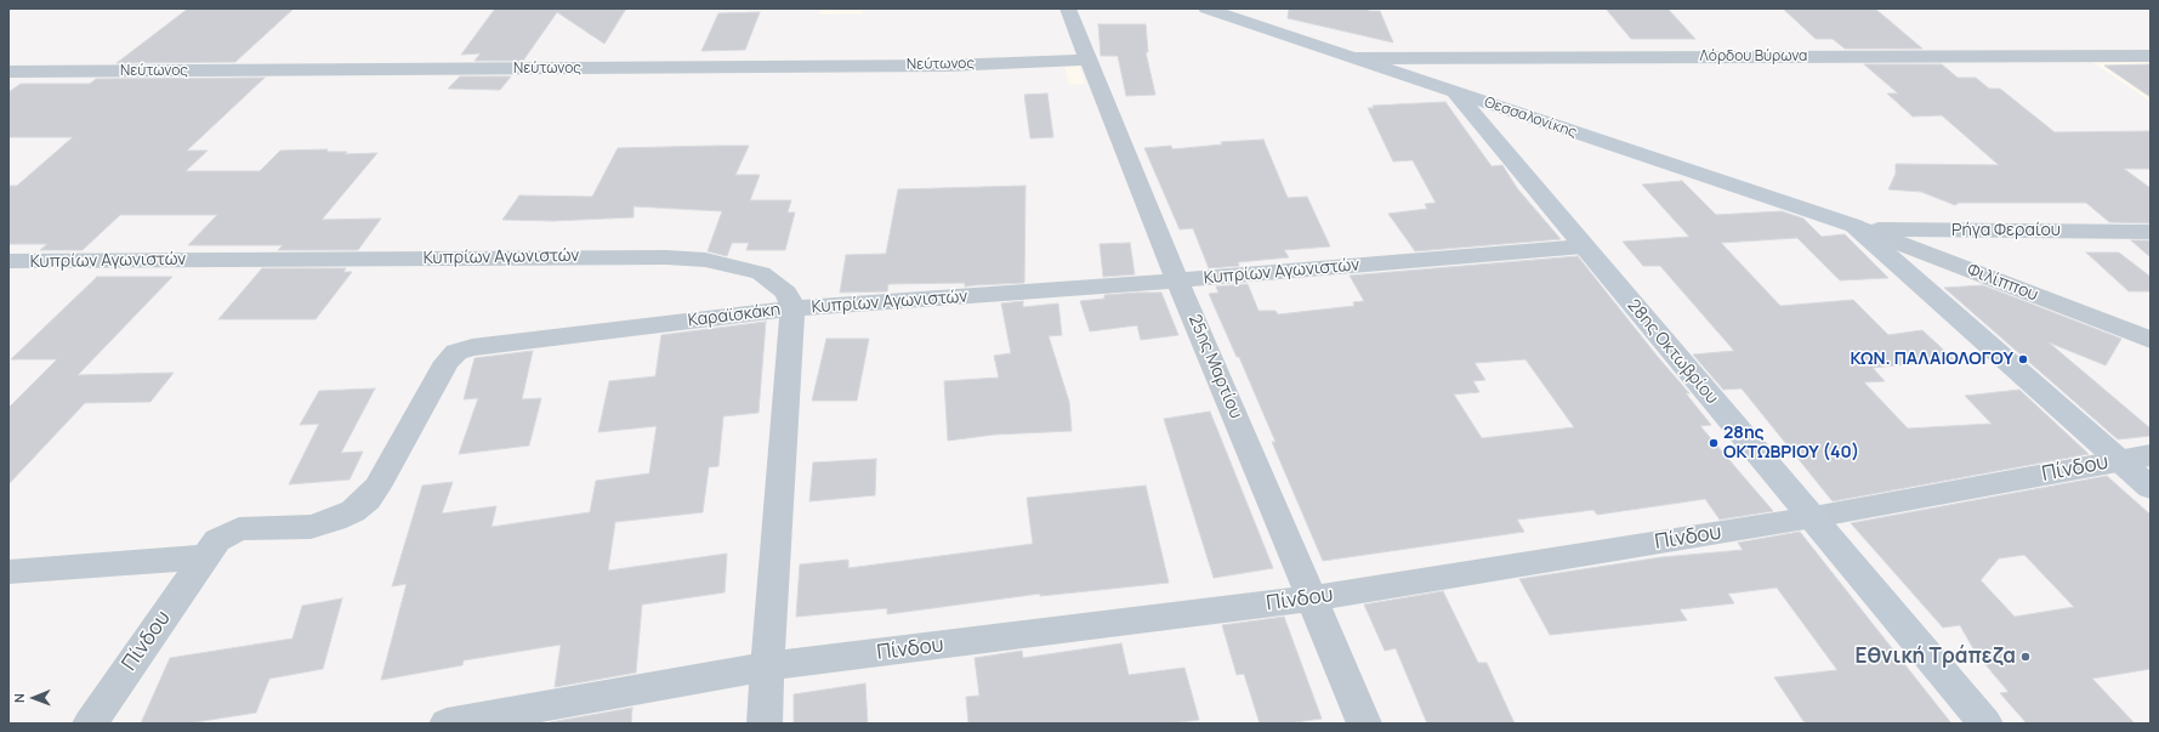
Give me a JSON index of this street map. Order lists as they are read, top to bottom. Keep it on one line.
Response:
{"streets":{"main road":["Θεσσαλονίκης","28ης Οκτωβρίου"],"street":["Λόρδου Βύρωνα","Νεύτωνος","Ρήγα Φεραίου","Κυπρίων Αγωνιστών","Φιλίππου","Καραϊσκάκη","25ης Μαρτίου","Πίνδου"]},"crossings":[["Λόρδου Βύρωνα","Θεσσαλονίκης"],["Νεύτωνος","25ης Μαρτίου"],["Θεσσαλονίκης","Ρήγα Φεραίου"],["Θεσσαλονίκης","Φιλίππου"],["Θεσσαλονίκης","28ης Οκτωβρίου"],["Ρήγα Φεραίου","Φιλίππου"],["Κυπρίων Αγωνιστών","Καραϊσκάκη"],["Κυπρίων Αγωνιστών","28ης Οκτωβρίου"],["Κυπρίων Αγωνιστών","25ης Μαρτίου"],["Καραϊσκάκη","Πίνδου"],["28ης Οκτωβρίου","Πίνδου"],["25ης Μαρτίου","Πίνδου"]],"places":["ΚΩΝ. ΠΑΛΑΙΟΛΟΓΟΥ","28ης ΟΚΤΩΒΡΙΟΥ (40)","Εθνική Τράπεζα"],"north":"left"}
